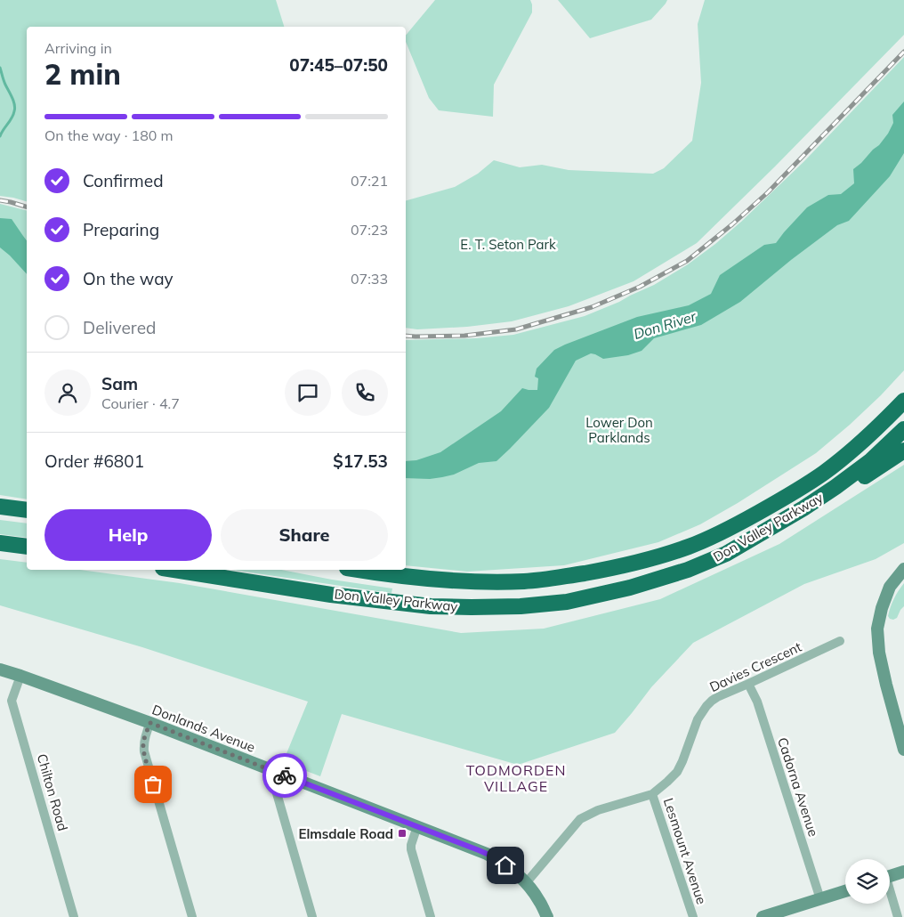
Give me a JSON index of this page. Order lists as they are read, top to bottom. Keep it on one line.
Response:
{"streets":{"highway":["Don Valley Parkway"],"street":["Davies Crescent","Donlands Avenue","Cadorna Avenue","Chilton Road","Lesmount Avenue"]},"crossings":[["Davies Crescent","Donlands Avenue"],["Davies Crescent","Cadorna Avenue"],["Davies Crescent","Lesmount Avenue"],["Donlands Avenue","Chilton Road"]],"districts":["TODMORDEN VILLAGE"],"water":["Don River"],"parks":["E. T. Seton Park","Lower Don Parklands"],"places":{"transit":["Elmsdale Road"]},"page":{"heading":["2 min","Arriving in","07:45–07:50"],"panel":["Sam","Courier · 4.7","Order #6801","$17.53"],"bar":"On the way · 180 m","list":[["Confirmed","07:21"],["Preparing","07:23"],["On the way","07:33"],"Delivered"],"buttons":["Help","Share"]}}
